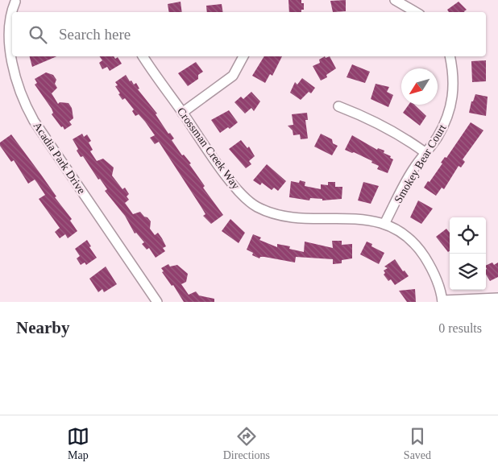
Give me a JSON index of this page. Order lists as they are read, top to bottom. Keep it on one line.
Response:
{"streets":{"street":["Crossman Creek Way","Acadia Park Drive","Smokey Bear Court"]},"crossings":[["Crossman Creek Way","Smokey Bear Court"]],"north":"bottom left","page":{"search":"Search here","heading":["Nearby","0 results"],"nav":["Map","Directions","Saved"]}}
